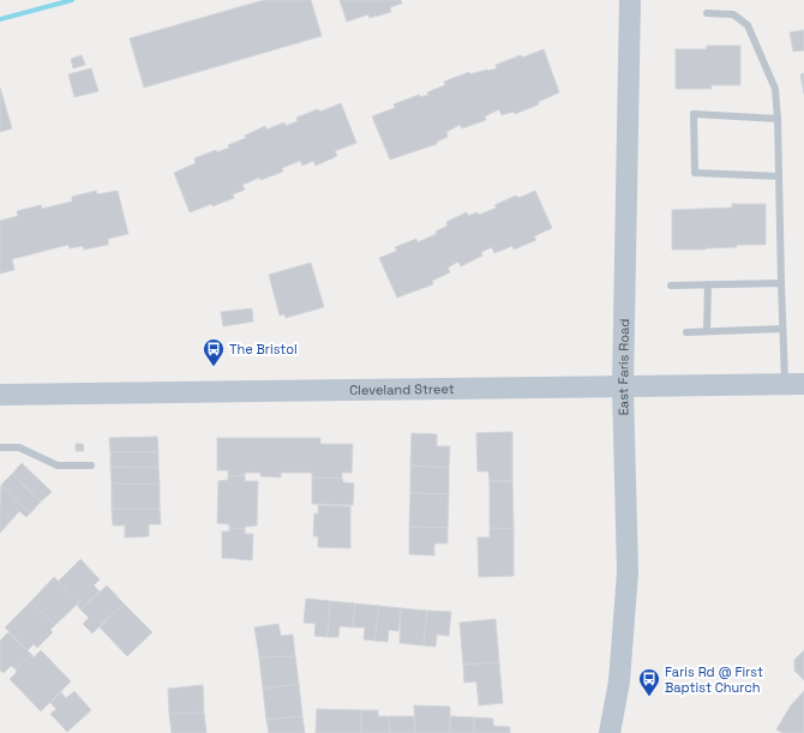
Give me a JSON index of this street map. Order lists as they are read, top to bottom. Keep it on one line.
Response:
{"streets":{"street":["East Faris Road","Cleveland Street"]},"crossings":[["East Faris Road","Cleveland Street"]],"places":{"bus stop":["The Bristol","Faris Rd @ First Baptist Church"]}}
